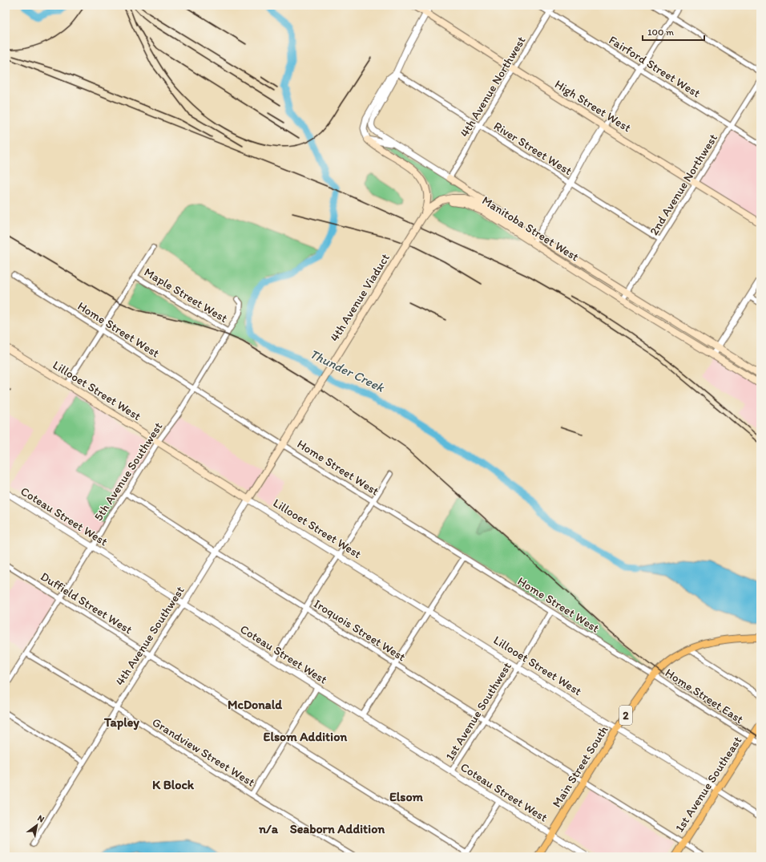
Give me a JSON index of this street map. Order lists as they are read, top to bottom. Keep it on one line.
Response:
{"streets":{"main road":["High Street West","Manitoba Street West","4th Avenue Viaduct","Lillooet Street West","4th Avenue Southwest","2","Main Street South","1st Avenue Southeast"],"street":["Fairford Street West","4th Avenue Northwest","River Street West","2nd Avenue Northwest","Maple Street West","Home Street West","5th Avenue Southwest","Coteau Street West","Duffield Street West","Iroquois Street West","Home Street East","1st Avenue Southwest","Grandview Street West"]},"crossings":[["Fairford Street West","4th Avenue Northwest"],["Fairford Street West","2nd Avenue Northwest"],["4th Avenue Northwest","High Street West"],["4th Avenue Northwest","River Street West"],["High Street West","2nd Avenue Northwest"],["River Street West","2nd Avenue Northwest"],["2nd Avenue Northwest","Manitoba Street West"],["Manitoba Street West","4th Avenue Viaduct"],["Maple Street West","5th Avenue Southwest"],["4th Avenue Viaduct","Home Street West"],["4th Avenue Viaduct","4th Avenue Southwest"],["Home Street West","5th Avenue Southwest"],["Home Street West","4th Avenue Southwest"],["Home Street West","Home Street East"],["Home Street West","1st Avenue Southwest"],["Home Street West","Main Street South"],["Lillooet Street West","5th Avenue Southwest"],["Lillooet Street West","4th Avenue Southwest"],["Lillooet Street West","1st Avenue Southwest"],["Lillooet Street West","Main Street South"],["Lillooet Street West","1st Avenue Southeast"],["5th Avenue Southwest","Coteau Street West"],["5th Avenue Southwest","Duffield Street West"],["5th Avenue Southwest","Iroquois Street West"],["5th Avenue Southwest","Grandview Street West"],["Coteau Street West","4th Avenue Southwest"],["Coteau Street West","1st Avenue Southwest"],["Coteau Street West","Main Street South"],["Duffield Street West","4th Avenue Southwest"],["Iroquois Street West","4th Avenue Southwest"],["Iroquois Street West","1st Avenue Southwest"],["Iroquois Street West","Main Street South"],["Iroquois Street West","1st Avenue Southeast"],["4th Avenue Southwest","Grandview Street West"],["Home Street East","Main Street South"],["Home Street East","1st Avenue Southeast"]],"districts":["McDonald","Tapley","Elsom Addition","K Block","Elsom","n/a","Seaborn Addition"],"water":["Thunder Creek"],"scale_bar":"100 m","north":"top right"}
